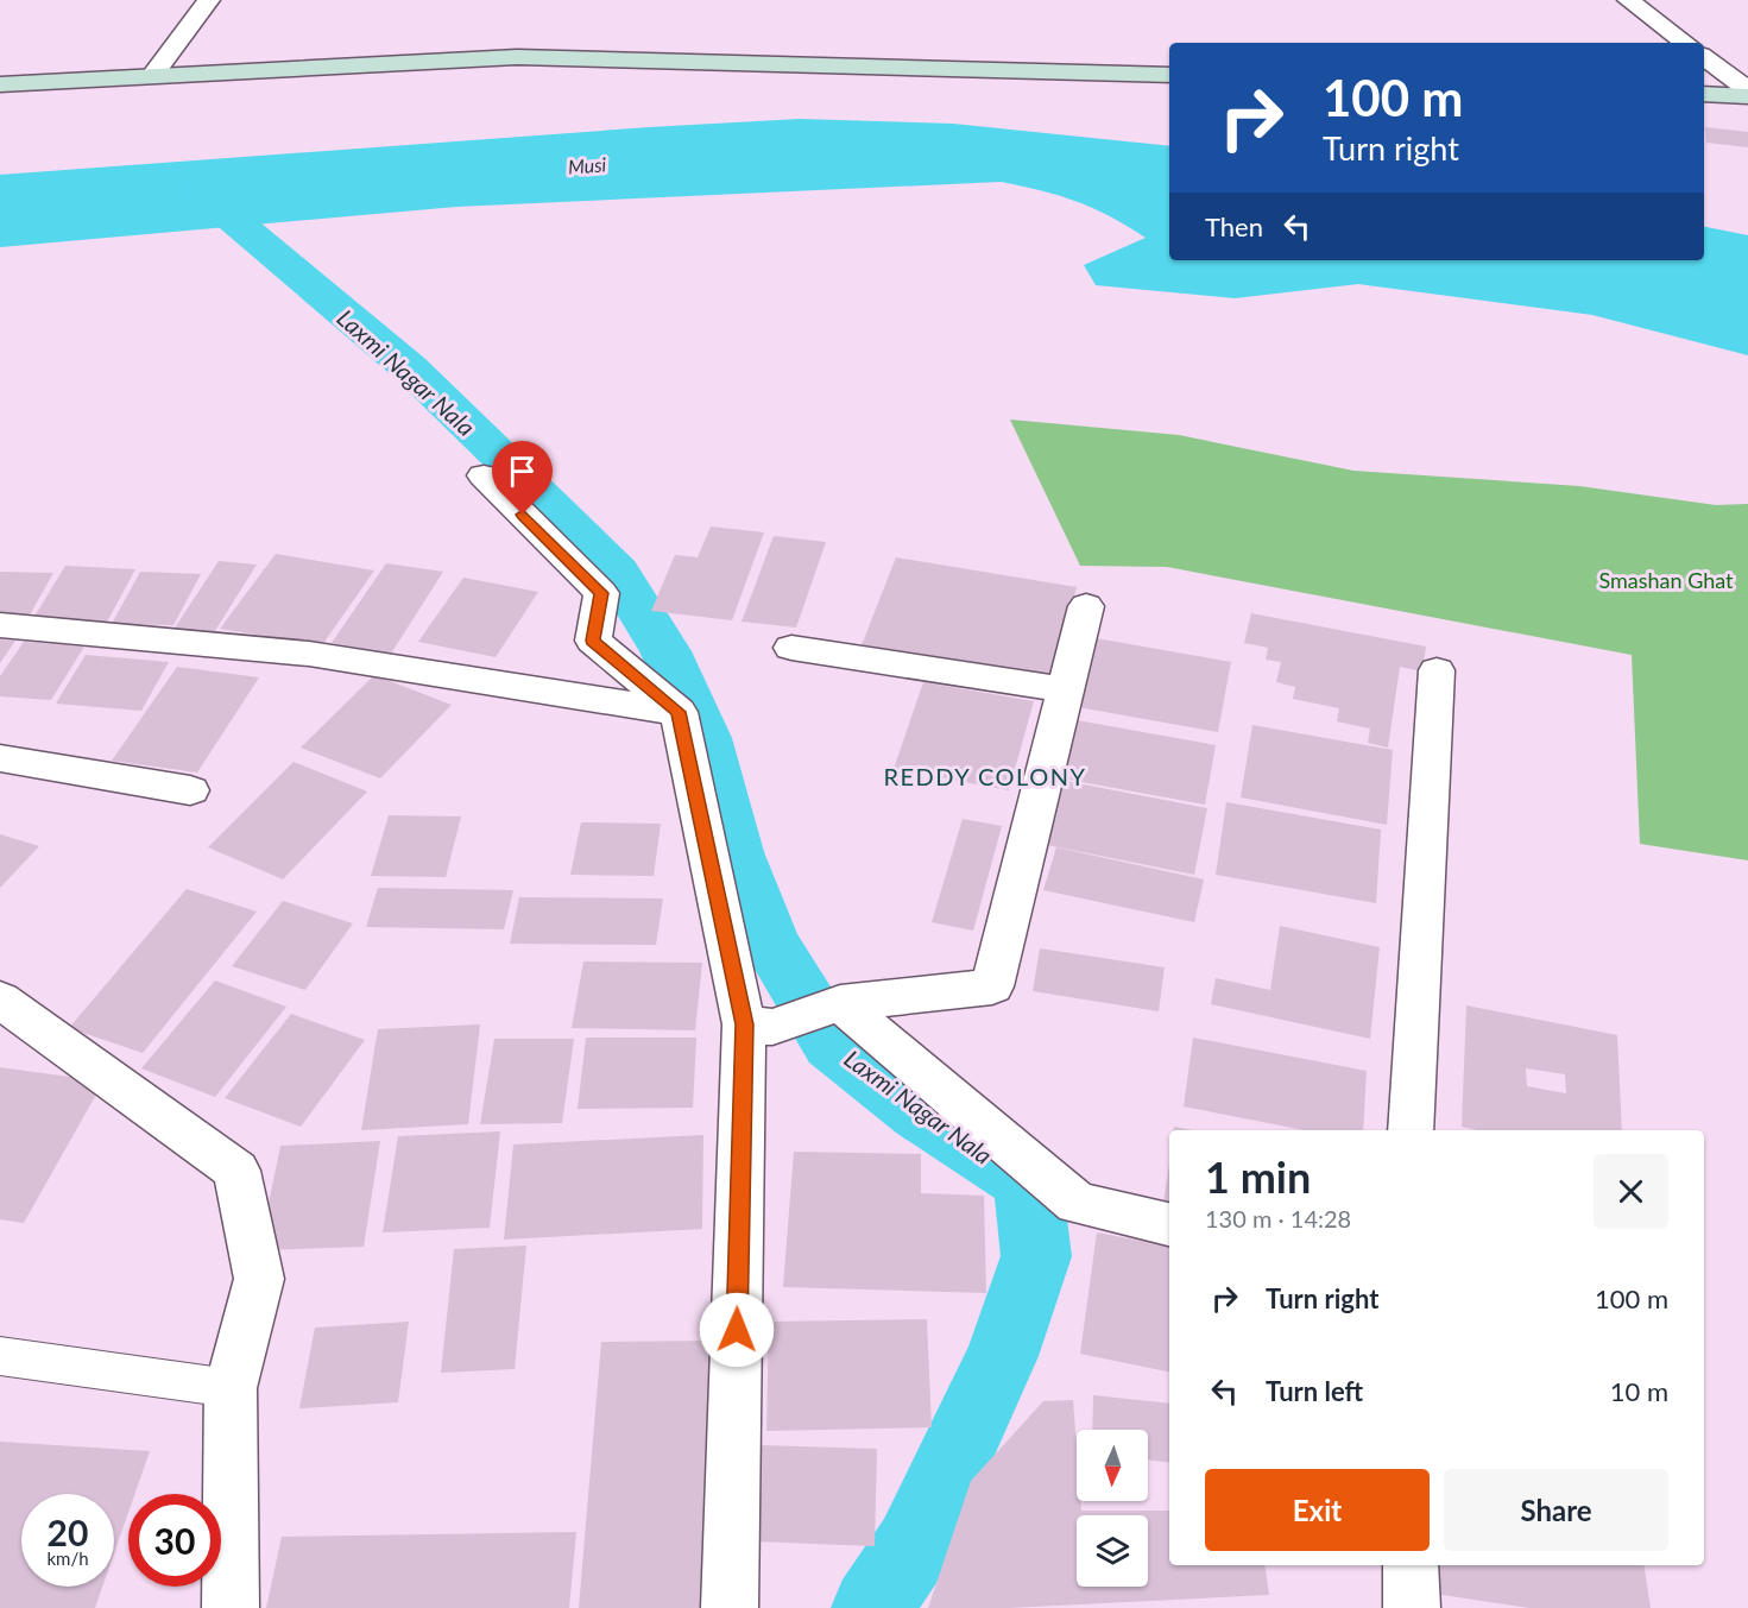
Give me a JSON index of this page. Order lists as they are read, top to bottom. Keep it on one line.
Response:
{"districts":["REDDY COLONY"],"water":["Musi","Laxmi Nagar Nala"],"parks":["Smashan Ghat"],"north":"bottom","page":{"turn":["100 m","Turn right"],"then":"Then","heading":["1 min","130 m · 14:28"],"list":[{"name":"Turn right","value":"100 m"},{"name":"Turn left","value":"10 m"}],"buttons":["Exit","Share"],"speed":"20 km/h","limit":"30"}}
